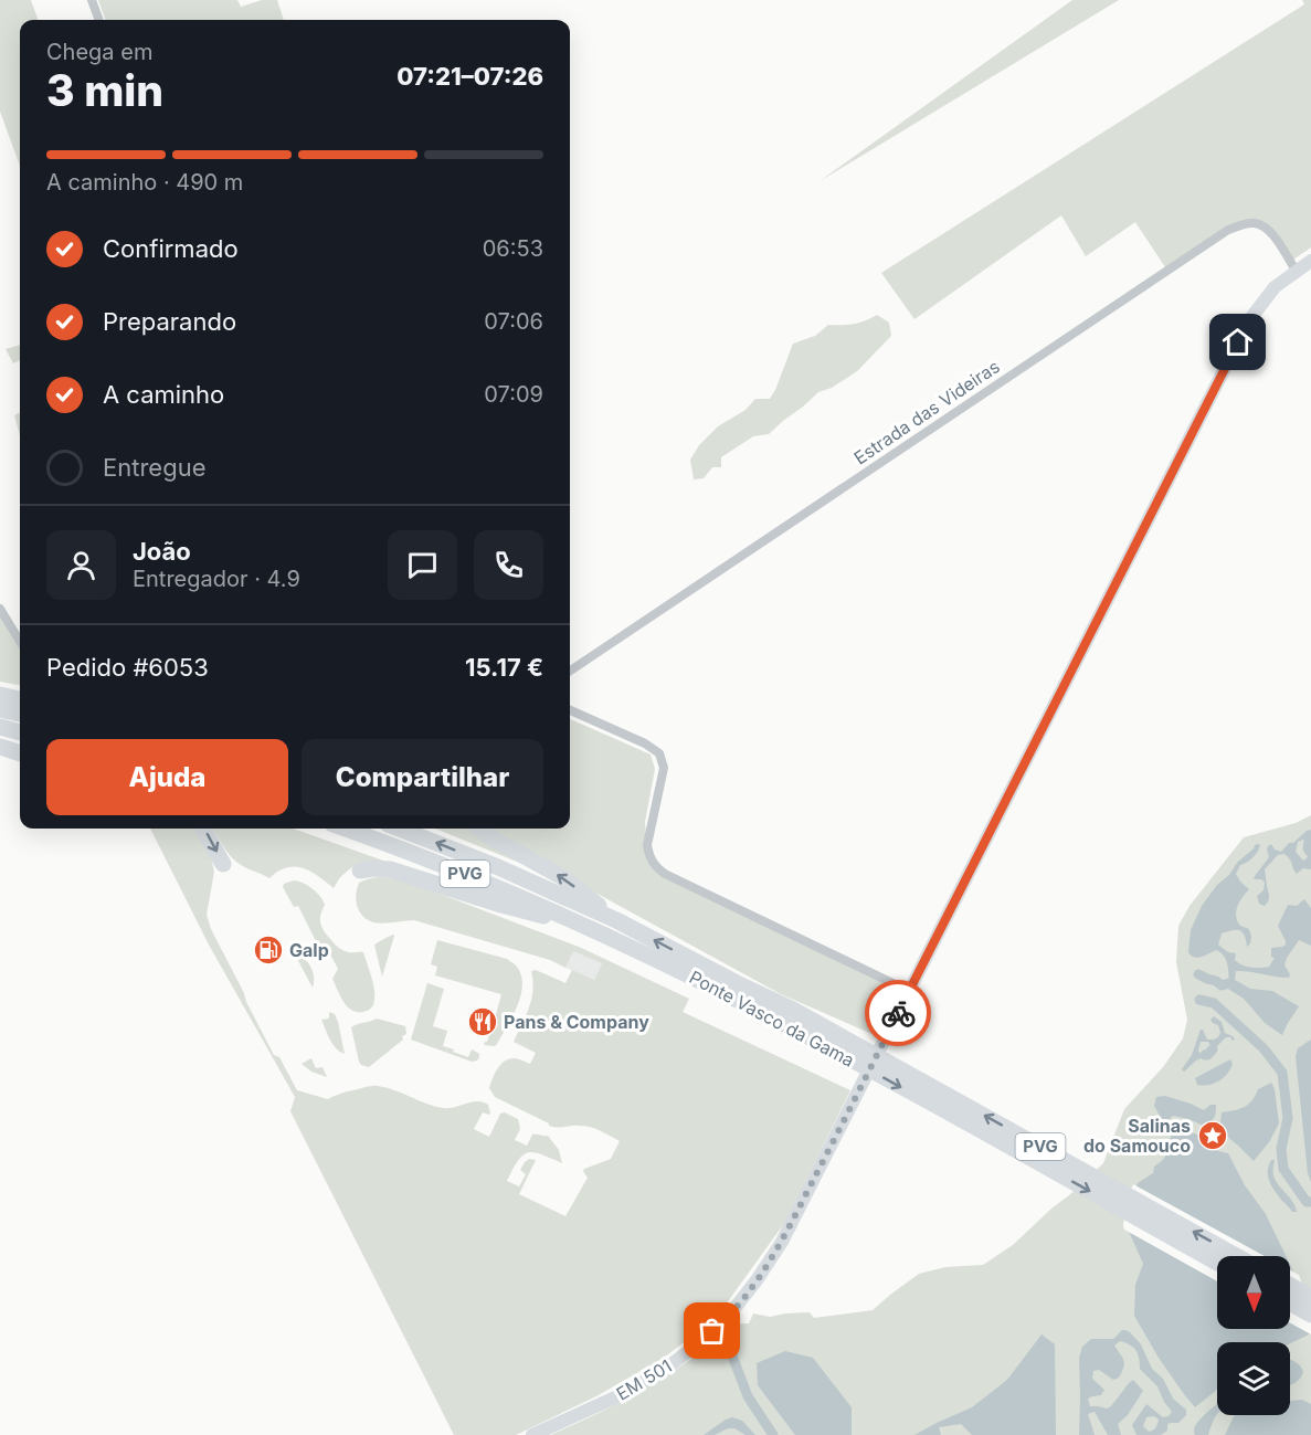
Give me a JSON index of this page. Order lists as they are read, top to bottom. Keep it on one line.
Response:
{"streets":{"highway":["PVG","Ponte Vasco da Gama"],"main road":["EM 501"],"street":["Estrada das Videiras"]},"crossings":[["Estrada das Videiras","EM 501"]],"places":{"fuel station":["Galp"],"restaurant":["Pans & Company"],"place":["Salinas do Samouco"]},"north":"bottom","page":{"heading":["3 min","Chega em","07:21–07:26"],"panel":["João","Entregador · 4.9","Pedido #6053","15.17 €"],"bar":"A caminho · 490 m","list":[["Confirmado","06:53"],["Preparando","07:06"],["A caminho","07:09"],"Entregue"],"buttons":["Ajuda","Compartilhar"]}}
